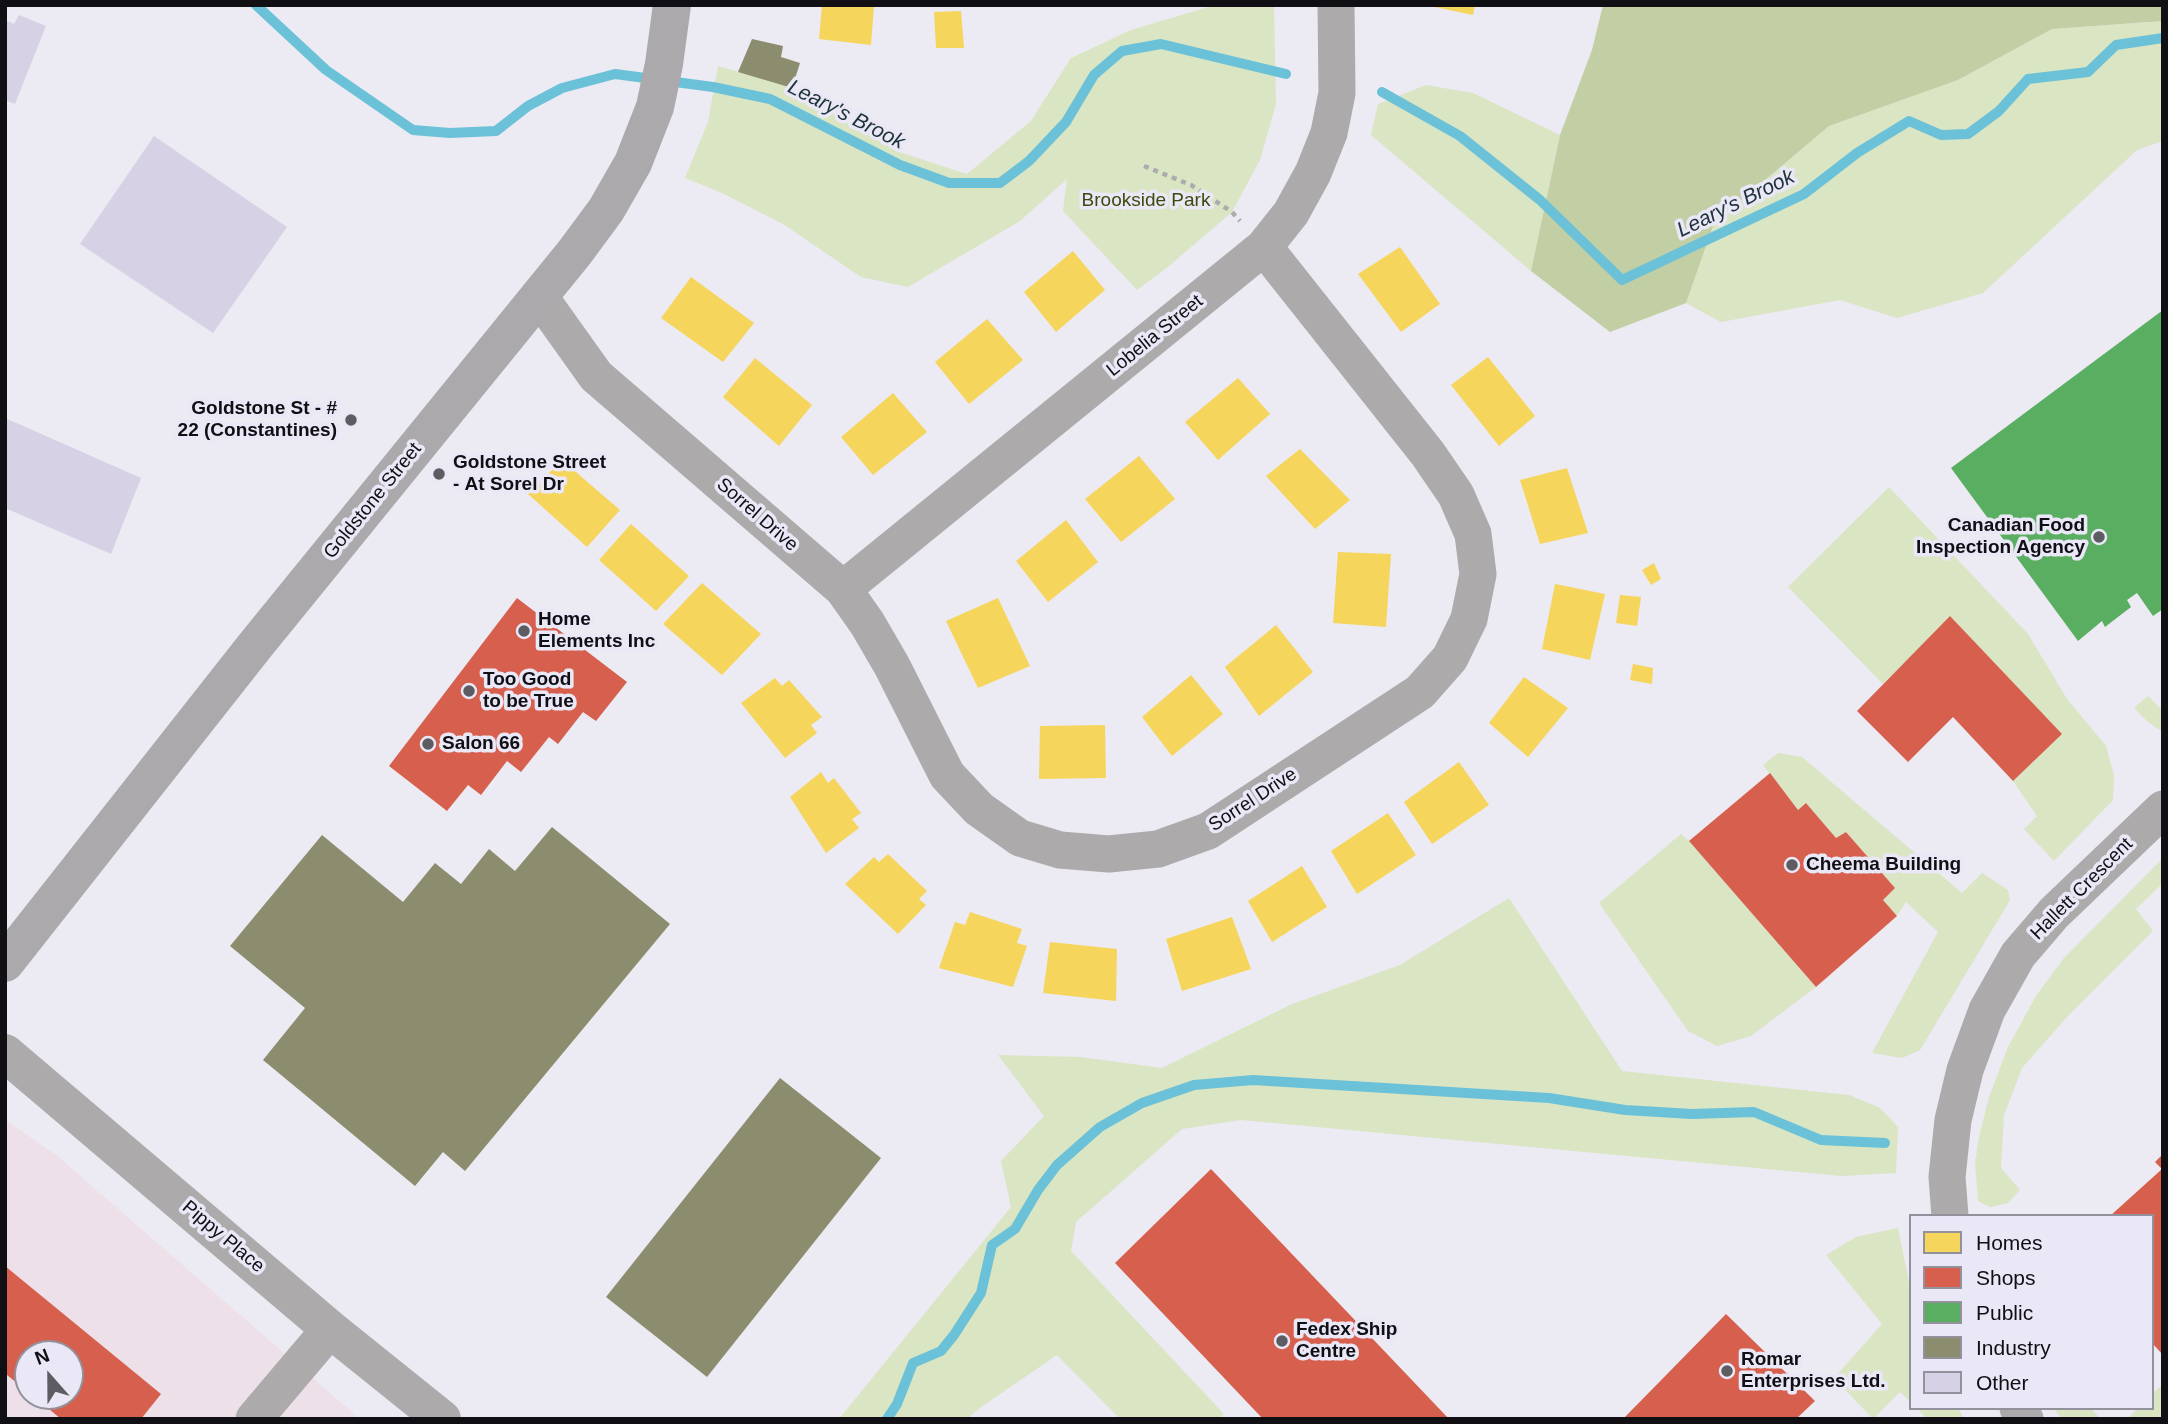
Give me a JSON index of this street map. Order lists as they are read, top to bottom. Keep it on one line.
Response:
{"streets":{"main road":["Goldstone Street"],"street":["Lobelia Street","Sorrel Drive","Hallett Crescent","Pippy Place"]},"crossings":[["Lobelia Street","Sorrel Drive"],["Goldstone Street","Sorrel Drive"]],"water":["Leary's Brook"],"parks":["Brookside Park"],"places":["Goldstone St - # 22 (Constantines)","Goldstone Street - At Sorel Dr","Canadian Food Inspection Agency","Home Elements Inc","Too Good to be True","Salon 66","Cheema Building","Fedex Ship Centre","Romar Enterprises Ltd."],"legend":["Homes","Shops","Public","Industry","Other"],"north":"top"}
